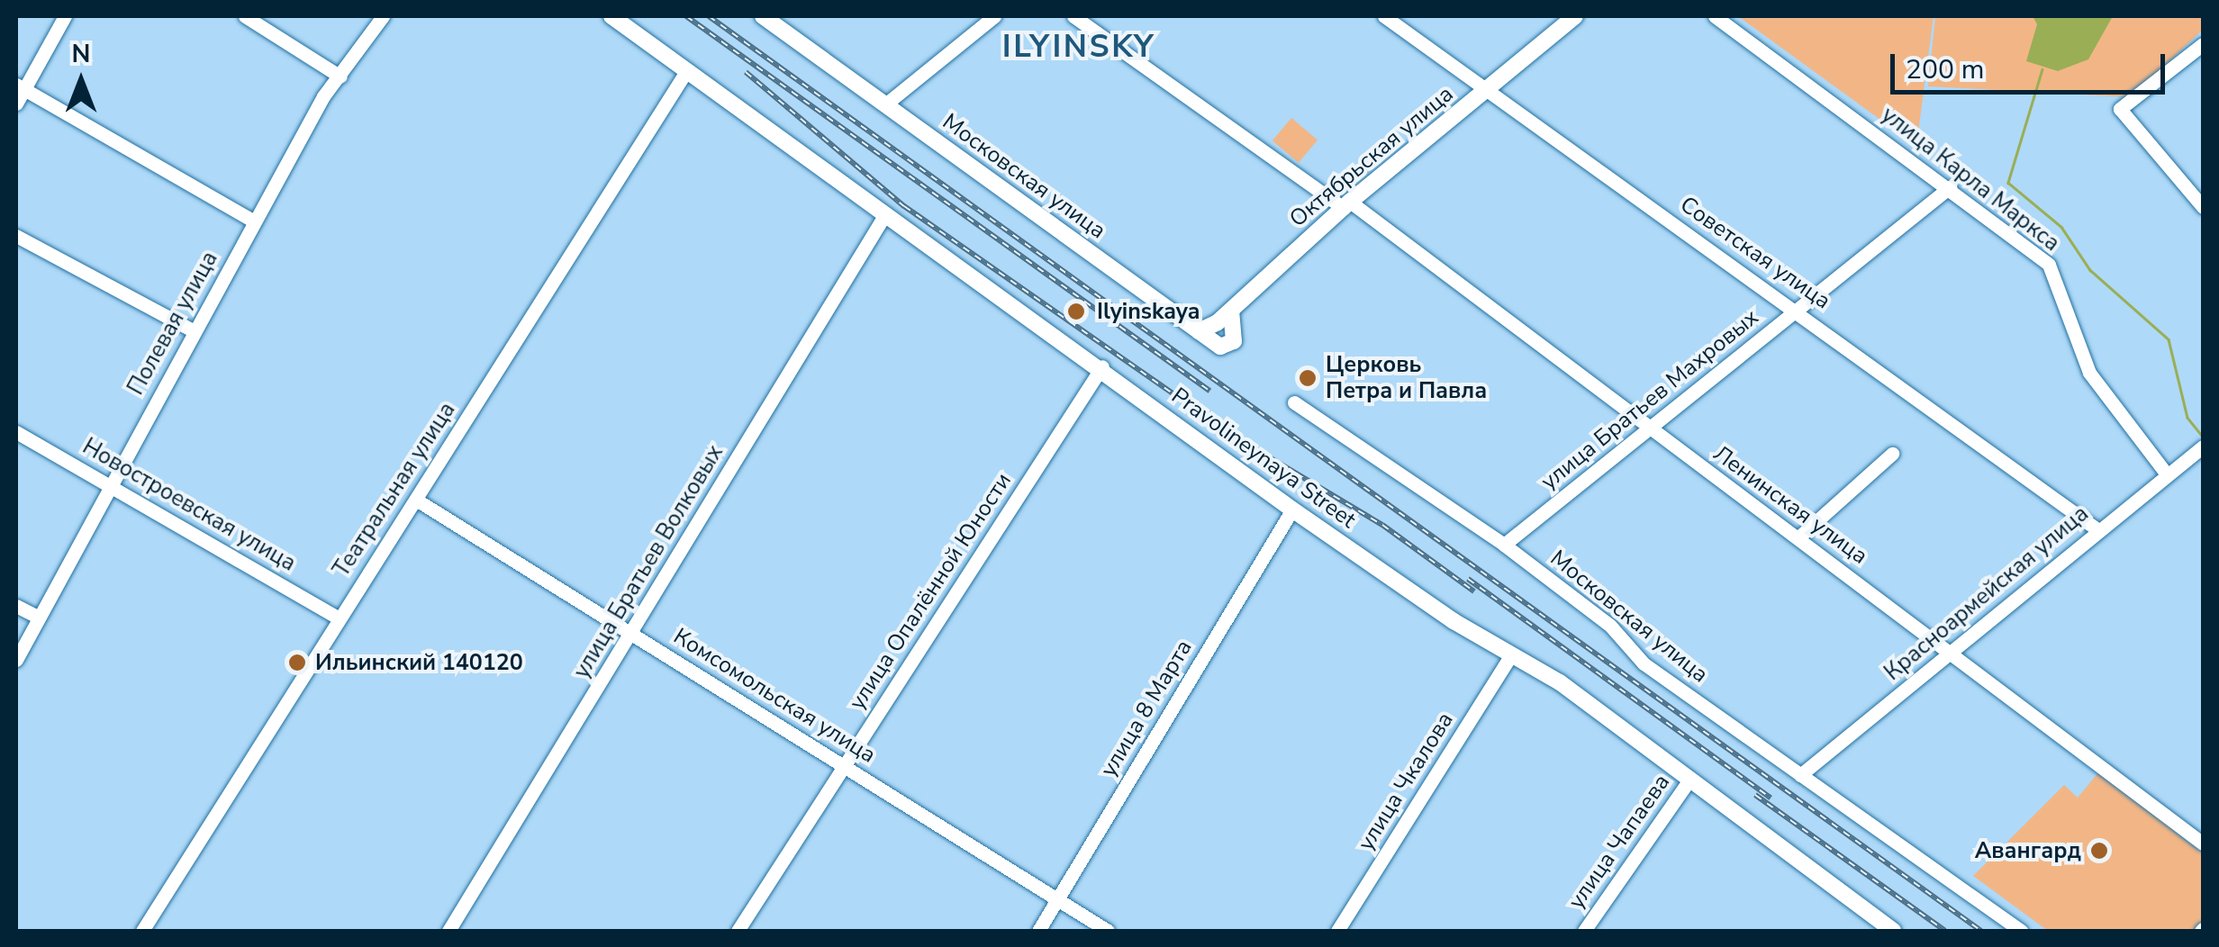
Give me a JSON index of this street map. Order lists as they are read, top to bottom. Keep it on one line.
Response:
{"streets":{"main road":["Октябрьская улица","Московская улица","Pravolineynaya Street"],"street":["улица Карла Маркса","Советская улица","Полевая улица","улица Братьев Махровых","Театральная улица","Новостроевская улица","Ленинская улица","улица Братьев Волковых","улица Опалённой Юности","Красноармейская улица","Комсомольская улица","улица 8 Марта","улица Чкалова","улица Чапаева"]},"crossings":[["Октябрьская улица","Московская улица"],["Октябрьская улица","Советская улица"],["Октябрьская улица","Ленинская улица"],["Московская улица","улица Братьев Махровых"],["Московская улица","Красноармейская улица"],["улица Карла Маркса","улица Братьев Махровых"],["улица Карла Маркса","Красноармейская улица"],["Советская улица","улица Братьев Махровых"],["Советская улица","Красноармейская улица"],["Полевая улица","Новостроевская улица"],["улица Братьев Махровых","Ленинская улица"],["Pravolineynaya Street","Театральная улица"],["Pravolineynaya Street","улица Братьев Волковых"],["Pravolineynaya Street","улица Опалённой Юности"],["Pravolineynaya Street","улица 8 Марта"],["Pravolineynaya Street","улица Чкалова"],["Pravolineynaya Street","улица Чапаева"],["Театральная улица","Новостроевская улица"],["Театральная улица","Комсомольская улица"],["Ленинская улица","Красноармейская улица"],["улица Братьев Волковых","Комсомольская улица"],["улица Опалённой Юности","Комсомольская улица"],["Комсомольская улица","улица 8 Марта"]],"districts":["ILYINSKY"],"places":["Ilyinskaya","Церковь Петра и Павла","Ильинский 140120","Авангард"],"scale_bar":"200 m","north":"top"}
